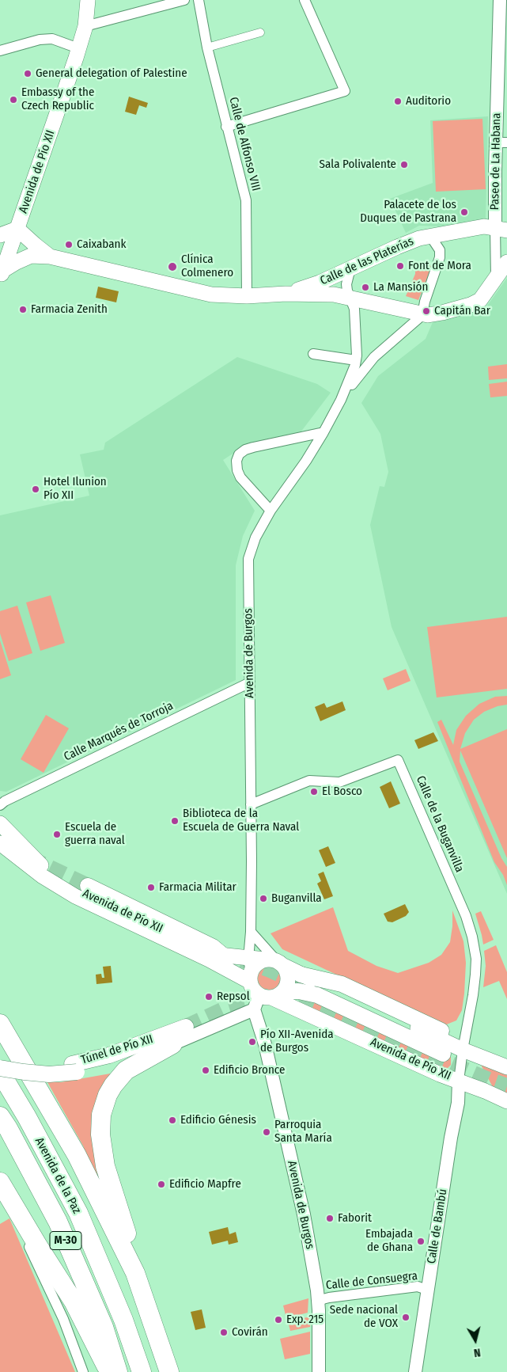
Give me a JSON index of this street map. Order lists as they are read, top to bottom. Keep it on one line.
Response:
{"streets":{"highway":["Avenida de la Paz","M-30"],"main road":["Avenida de Pío XII","Calle de las Platerías","Túnel de Pío XII"],"street":["Calle de Alfonso VIII","Paseo de La Habana","Avenida de Burgos","Calle Marqués de Torroja","Calle de la Buganvilla","Calle de Bambú","Calle de Consuegra"]},"crossings":[["Paseo de La Habana","Calle de las Platerías"],["Avenida de Pío XII","Avenida de Burgos"],["Avenida de Pío XII","Calle de la Buganvilla"],["Avenida de Pío XII","Calle de Bambú"],["Avenida de Burgos","Calle Marqués de Torroja"],["Avenida de Burgos","Calle de la Buganvilla"],["Avenida de Burgos","Calle de Consuegra"],["Calle de Bambú","Calle de Consuegra"]],"places":["General delegation of Palestine","Embassy of the Czech Republic","Auditorio","Sala Polivalente","Palacete de los Duques de Pastrana","Caixabank","Font de Mora","Clínica Colmenero","La Mansión","Farmacia Zenith","Capitán Bar","Hotel Ilunion Pío XII","El Bosco","Biblioteca de la Escuela de Guerra Naval","Escuela de guerra naval","Farmacia Militar","Buganvilla","Repsol","Pío XII-Avenida de Burgos","Edificio Bronce","Edificio Génesis","Parroquia Santa María","Edificio Mapfre","Faborit","Embajada de Ghana","Sede nacional de VOX","Exp. 215","Covirán"],"north":"bottom"}
